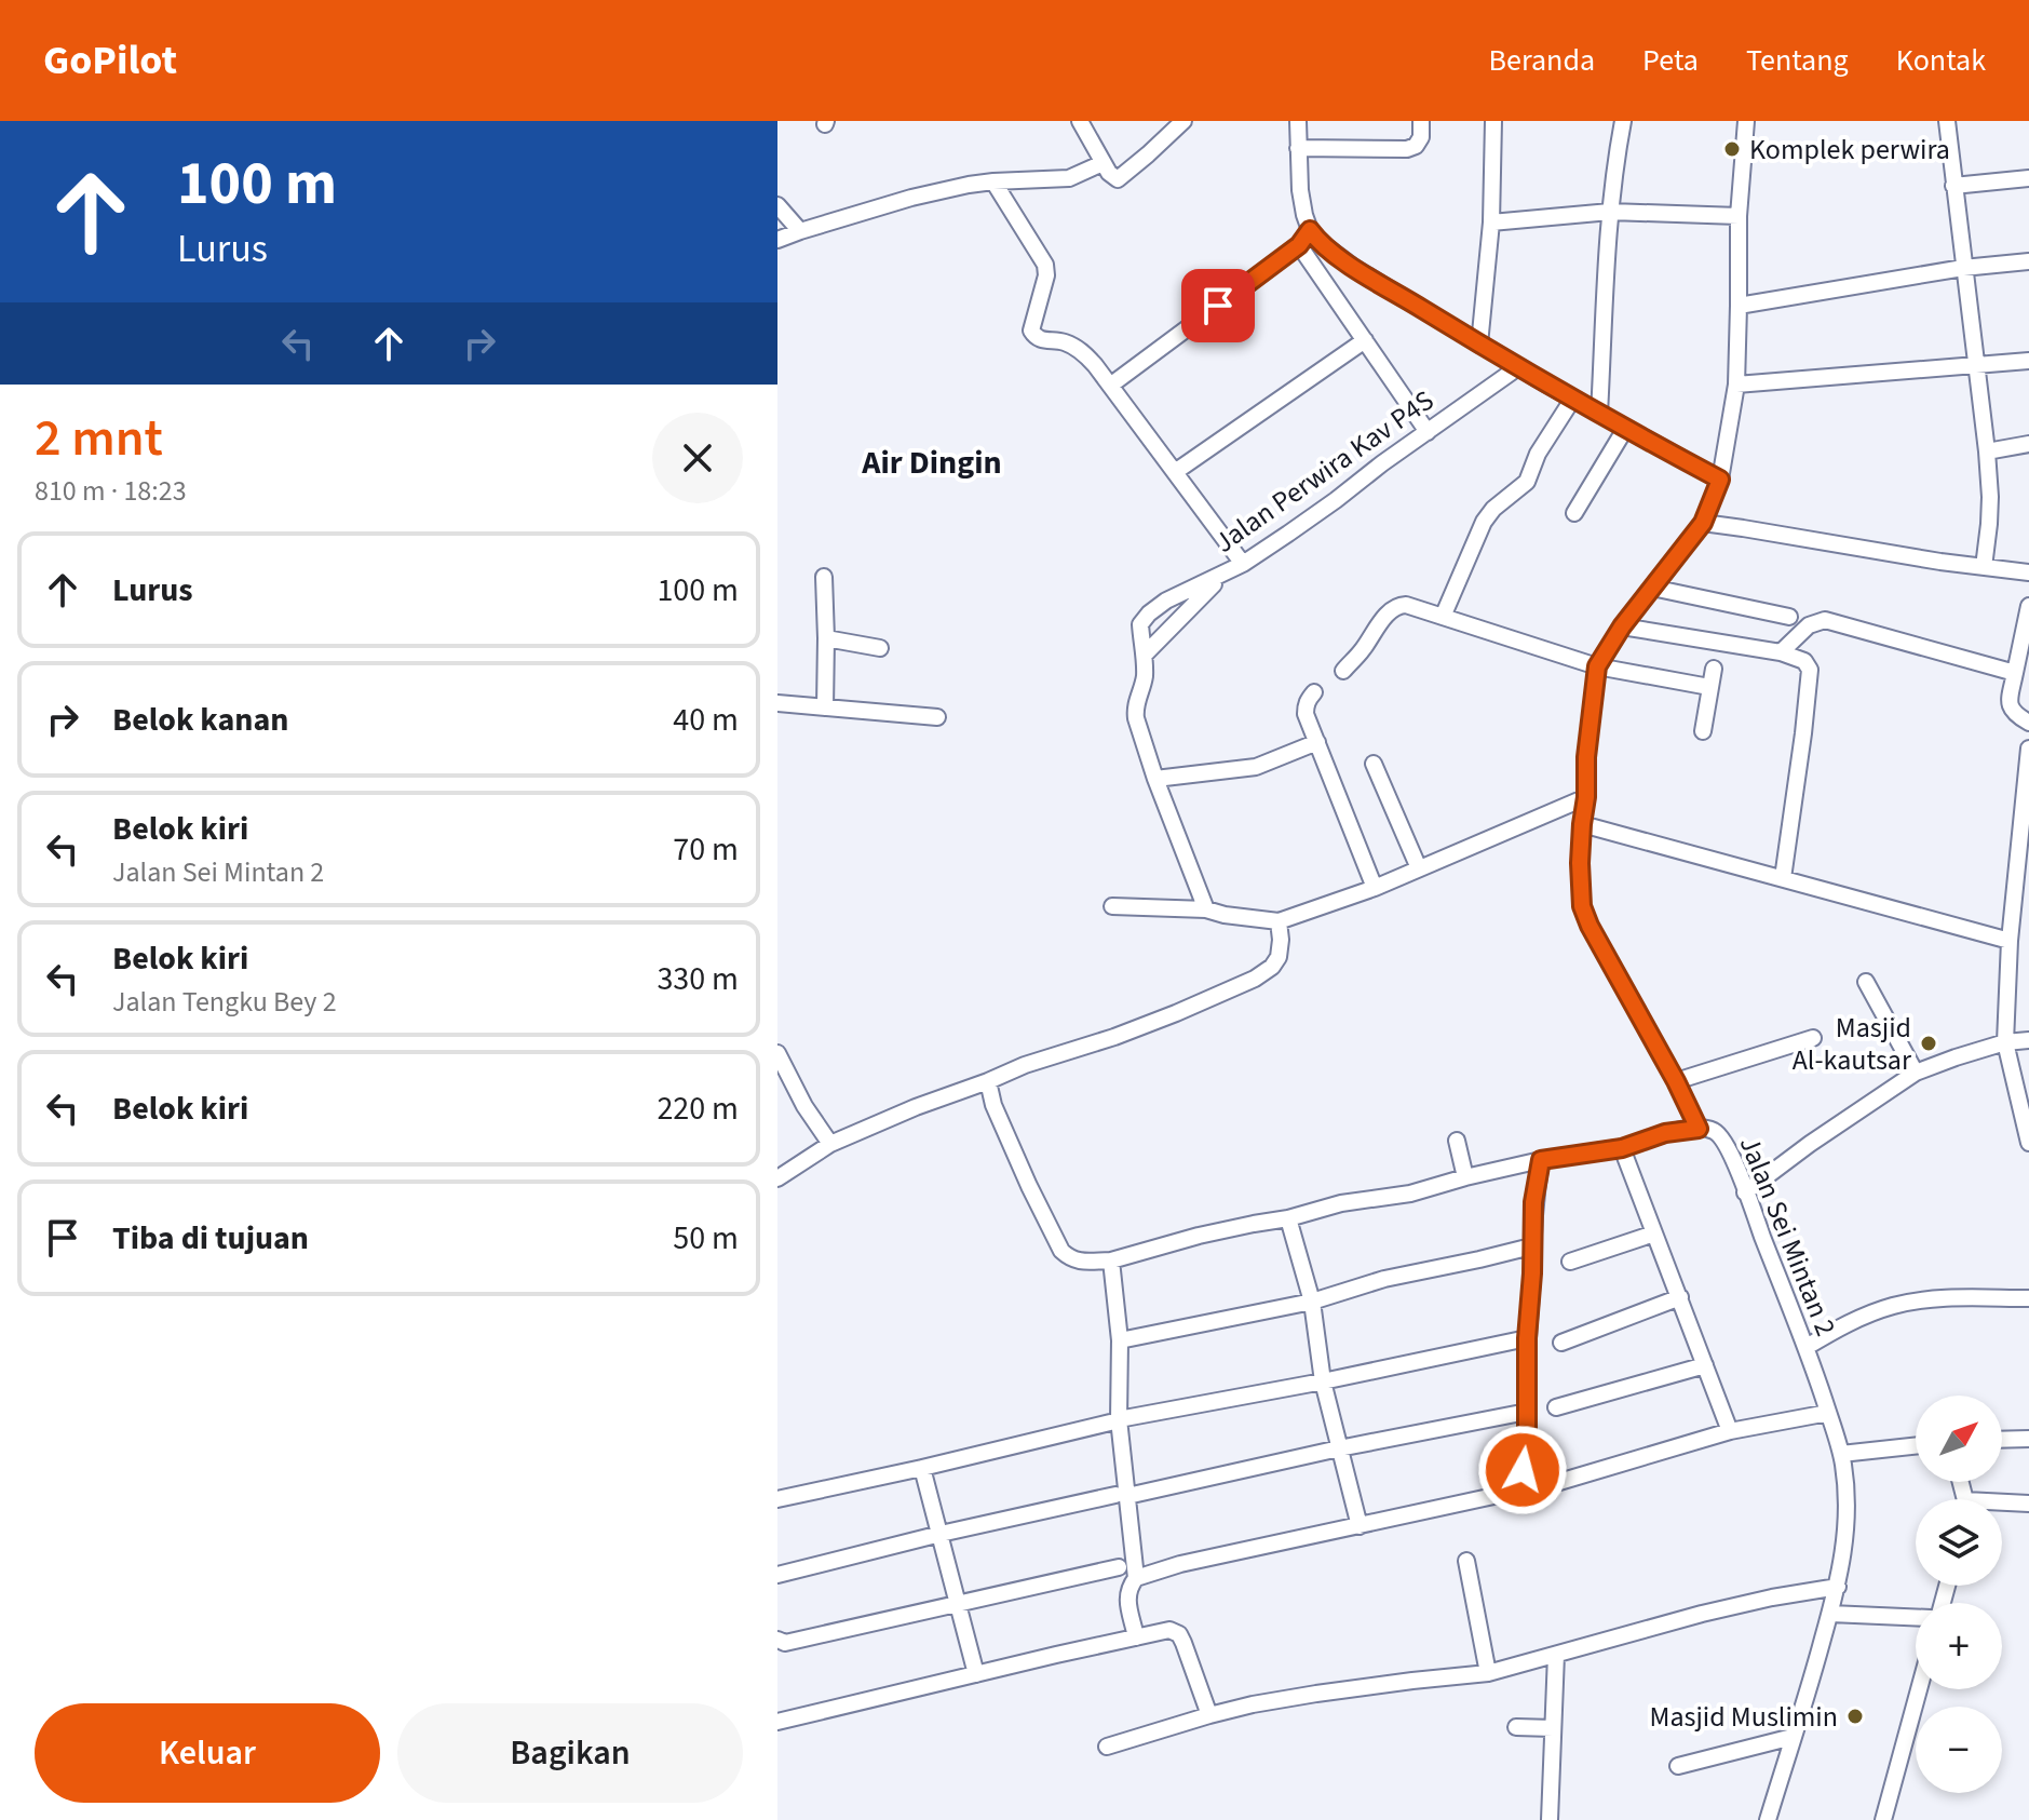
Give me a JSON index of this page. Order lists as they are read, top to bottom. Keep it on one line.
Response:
{"streets":{"street":["Jalan Perwira Kav P4S","Jalan Sei Mintan 2"]},"districts":["Air Dingin"],"places":["Komplek perwira","Masjid Al-kautsar","Masjid Muslimin"],"north":"top right","page":{"header":"GoPilot","nav":["Beranda","Peta","Tentang","Kontak"],"turn":["100 m","Lurus"],"heading":["2 mnt","810 m · 18:23"],"list":[{"name":"Lurus","value":"100 m"},{"name":"Belok kanan","value":"40 m"},{"name":"Belok kiri","note":"Jalan Sei Mintan 2","value":"70 m"},{"name":"Belok kiri","note":"Jalan Tengku Bey 2","value":"330 m"},{"name":"Belok kiri","value":"220 m"},{"name":"Tiba di tujuan","value":"50 m"}],"map_buttons":["+","−"],"buttons":["Keluar","Bagikan"]}}
